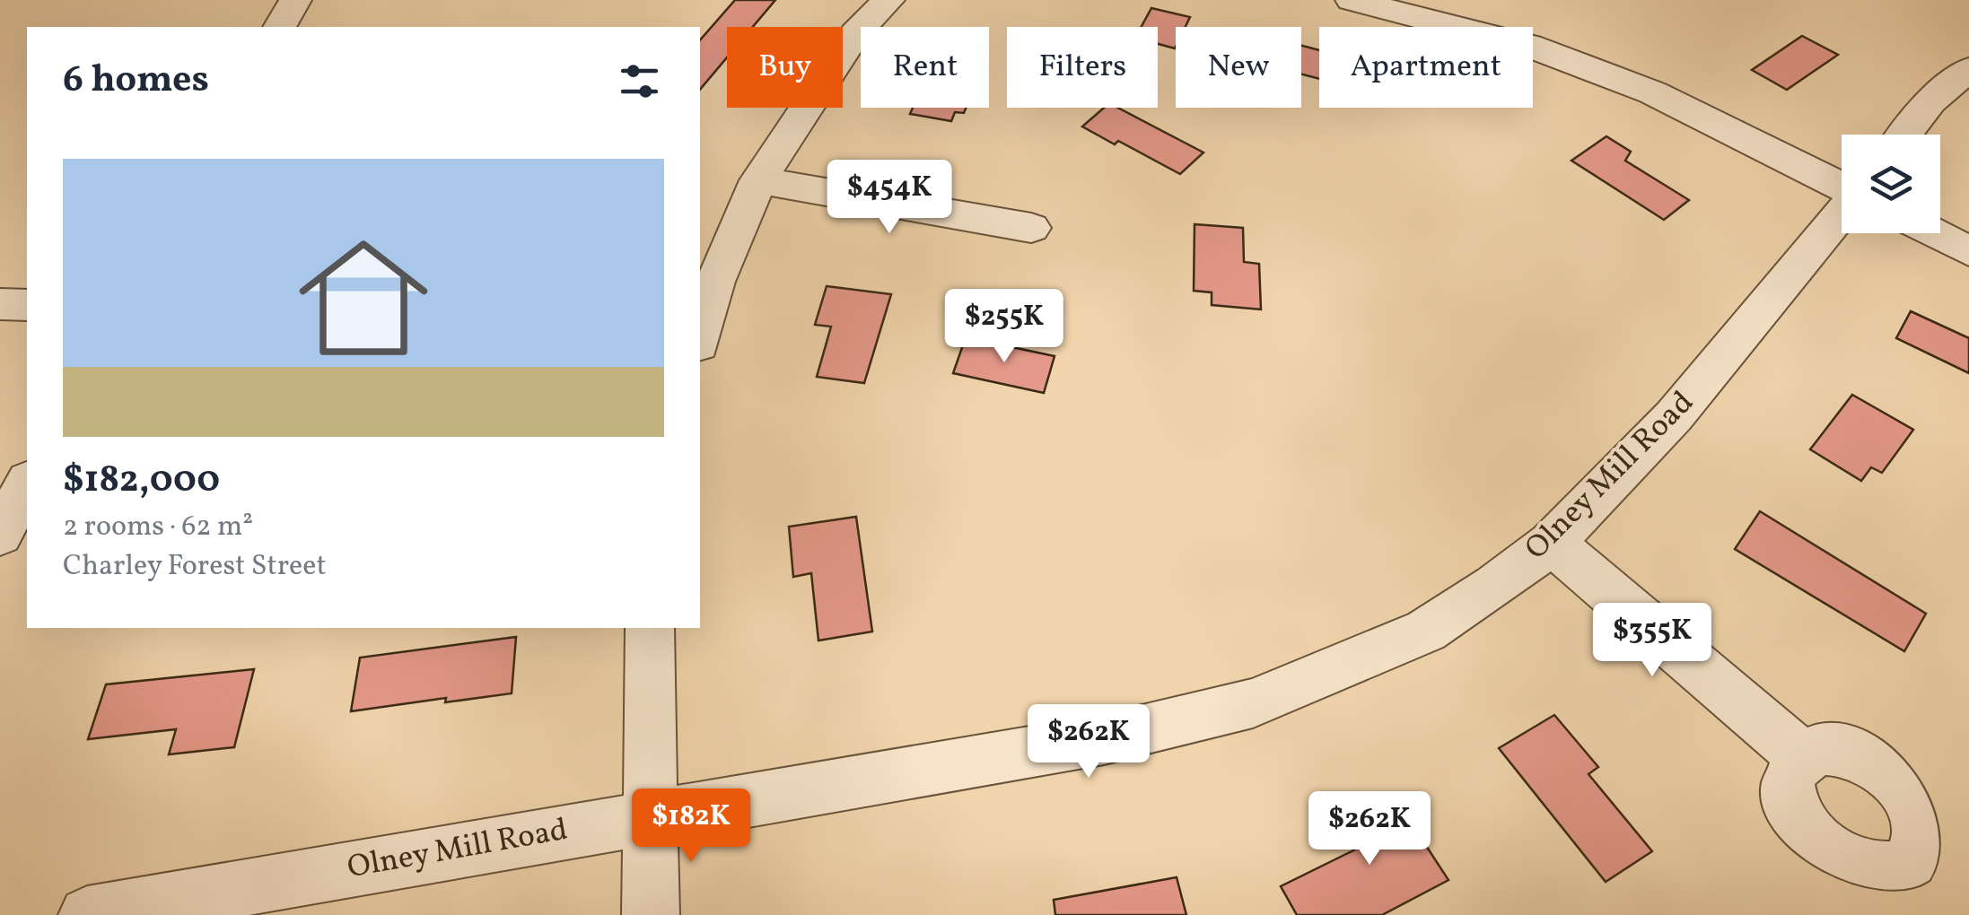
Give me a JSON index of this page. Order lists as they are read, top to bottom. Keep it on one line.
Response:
{"streets":{"street":["Olney Mill Road"]},"page":{"chip":["Buy","Rent","Filters","New","Apartment"],"heading":"6 homes","list":[{"name":"$182,000","note":"2 rooms · 62 m² · Charley Forest Street"}],"price":["$454K","$255K","$355K","$262K","$182K","$262K"]}}
